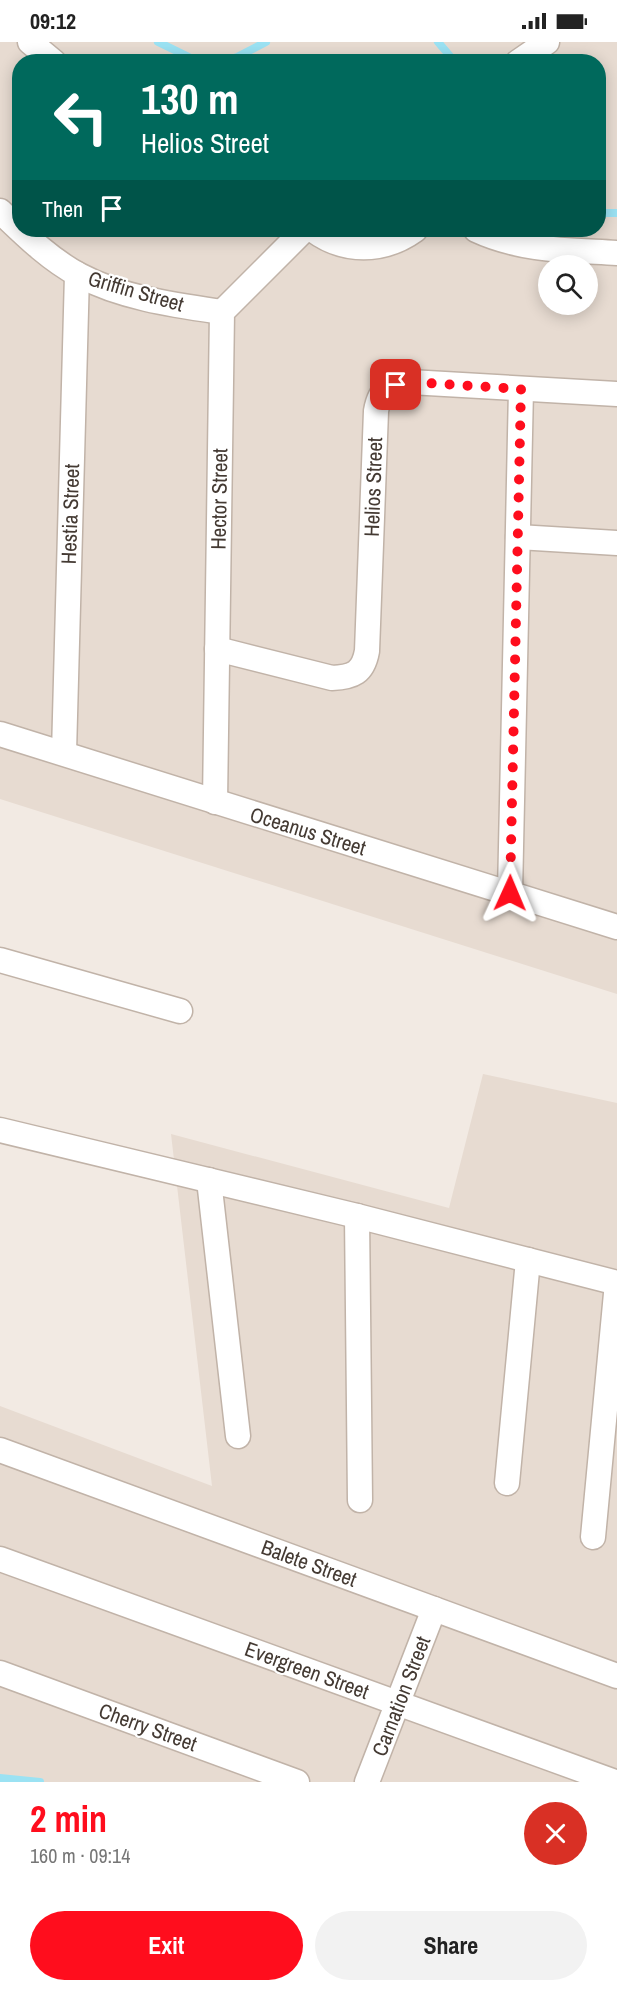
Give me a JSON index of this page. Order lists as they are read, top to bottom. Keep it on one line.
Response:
{"streets":{"street":["Griffin Street","Helios Street","Hector Street","Hestia Street","Oceanus Street","Balete Street","Evergreen Street","Carnation Street","Cherry Street"]},"crossings":[["Griffin Street","Hector Street"],["Griffin Street","Hestia Street"],["Helios Street","Hector Street"],["Hector Street","Oceanus Street"],["Hestia Street","Oceanus Street"],["Balete Street","Carnation Street"],["Evergreen Street","Carnation Street"]],"page":{"status":"09:12","turn":["130 m","Helios Street"],"then":"Then","heading":["2 min","160 m · 09:14"],"buttons":["Exit","Share"]}}
